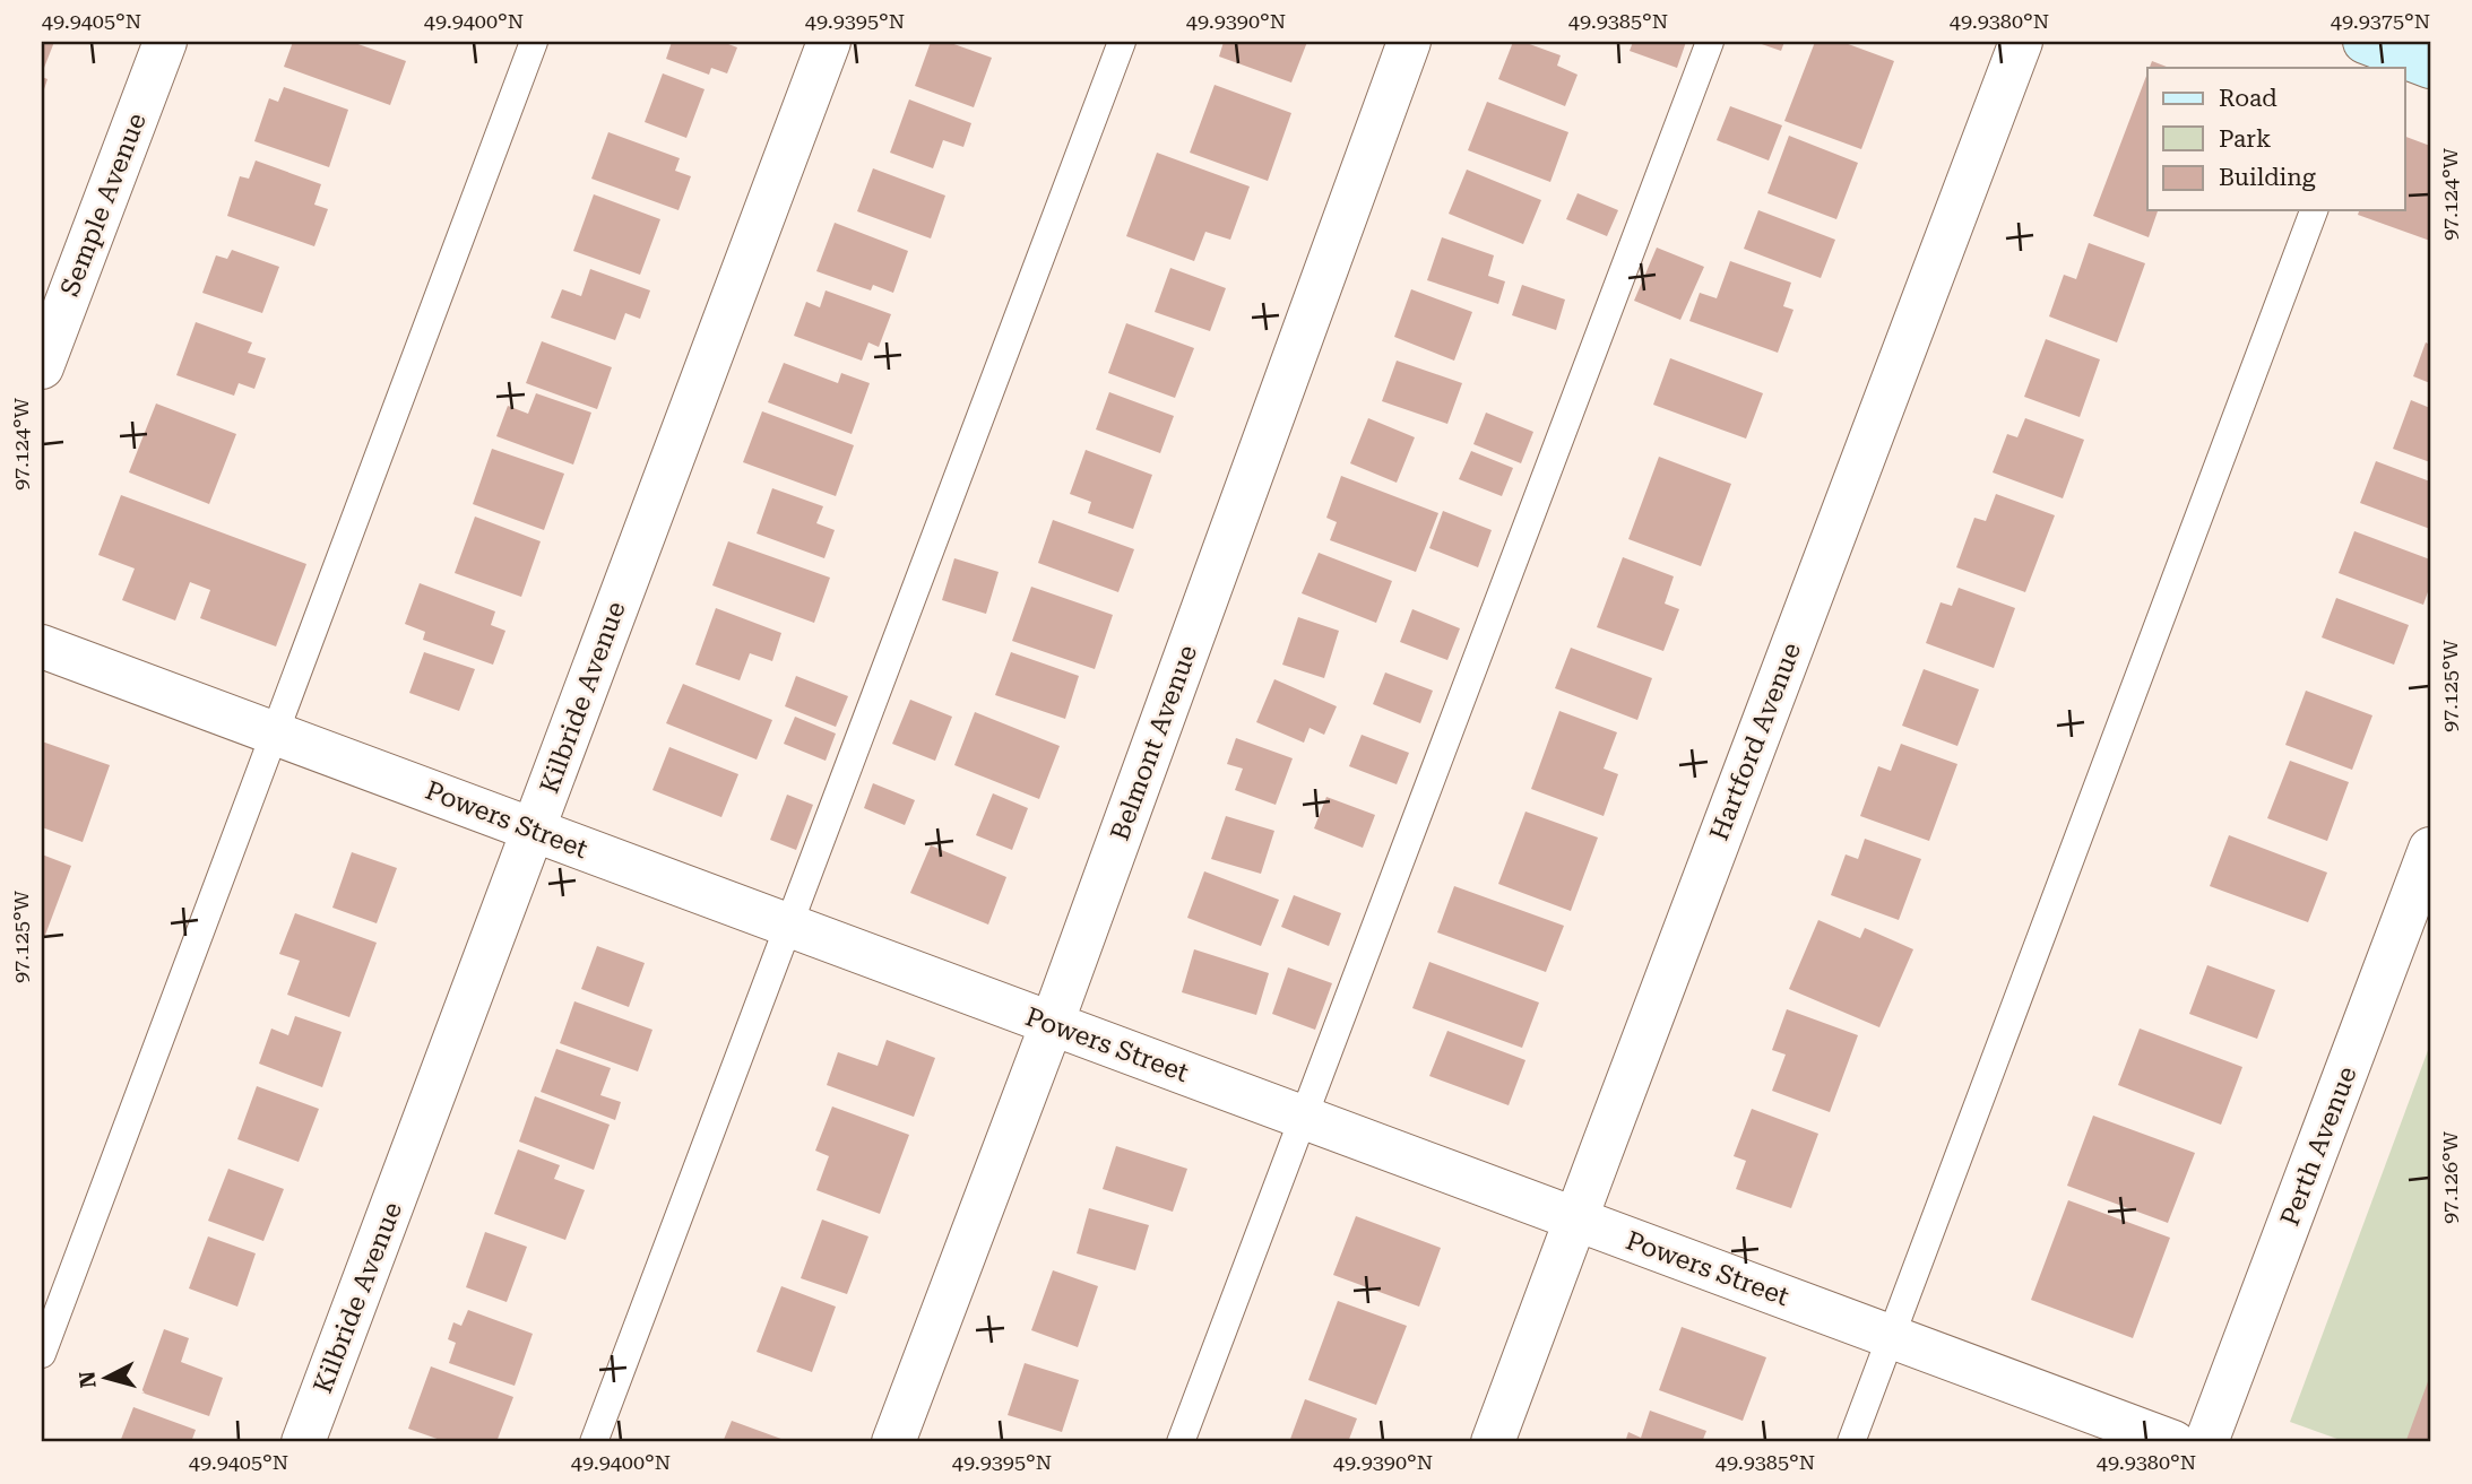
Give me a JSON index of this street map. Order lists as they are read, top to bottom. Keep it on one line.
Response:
{"streets":{"street":["Semple Avenue","Kilbride Avenue","Hartford Avenue","Belmont Avenue","Powers Street","Perth Avenue"]},"crossings":[["Kilbride Avenue","Powers Street"],["Hartford Avenue","Powers Street"],["Belmont Avenue","Powers Street"]],"legend":["Road","Park","Building"],"north":"left","coordinates":["49.9405°N","49.9400°N","49.9395°N","49.9390°N","49.9385°N","49.9380°N","49.9375°N","97.124°W","97.125°W","97.126°W"]}
